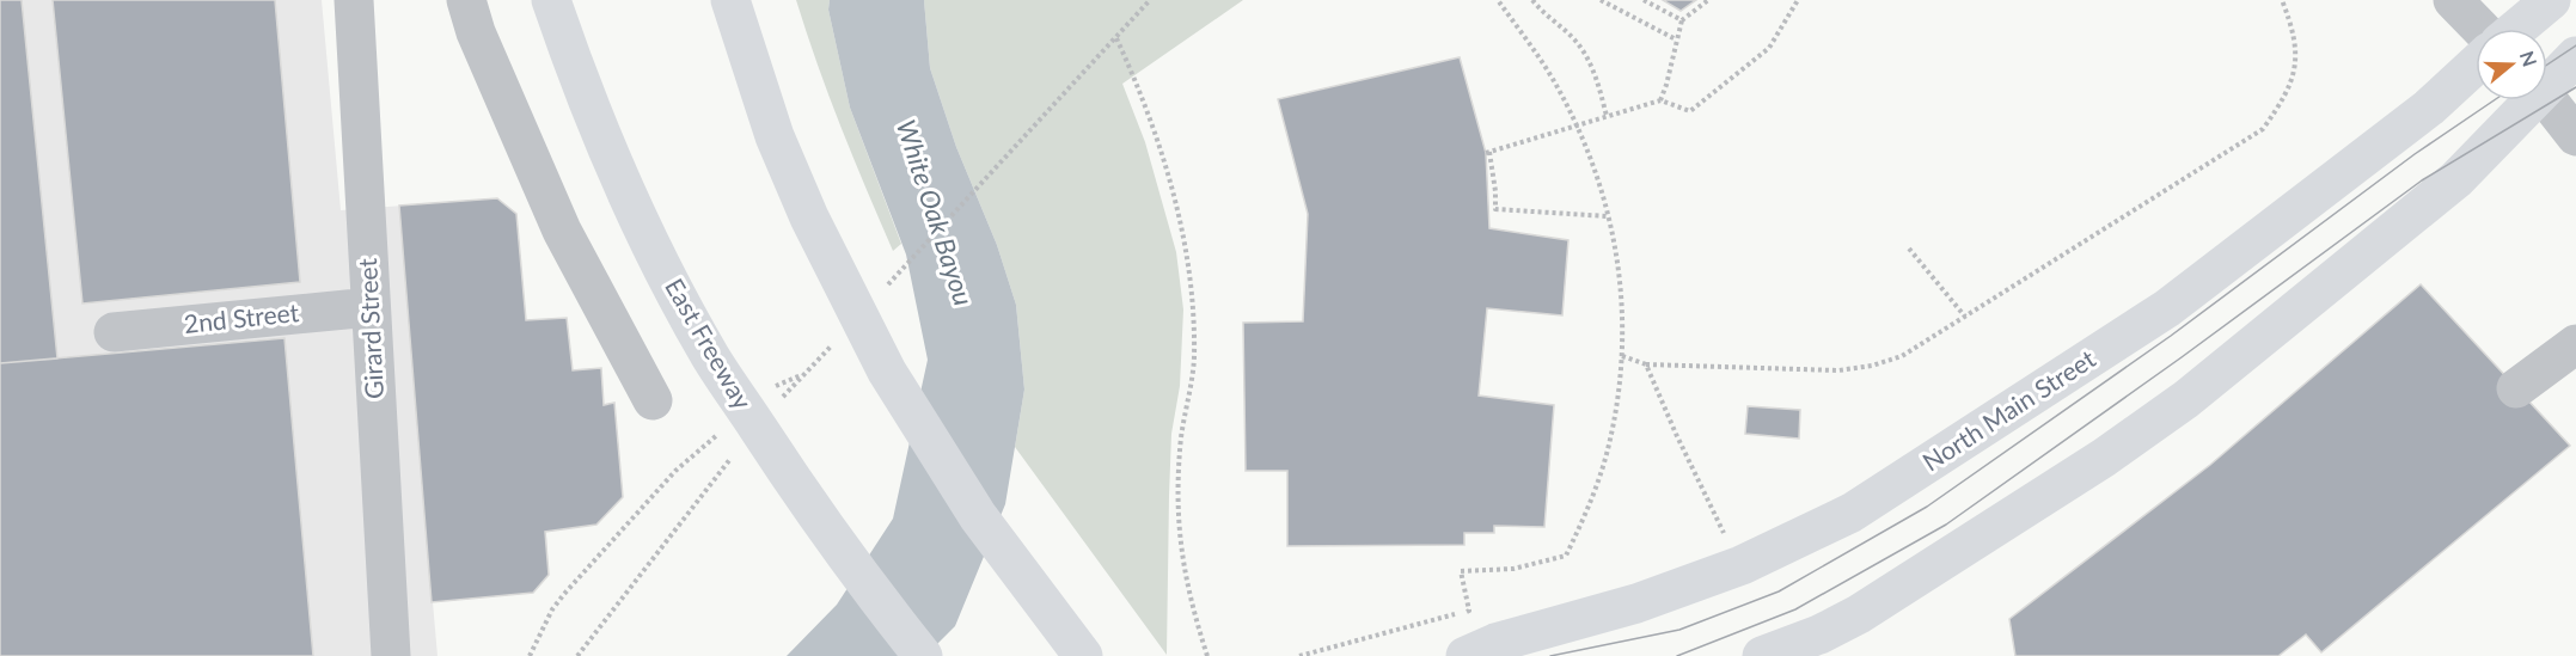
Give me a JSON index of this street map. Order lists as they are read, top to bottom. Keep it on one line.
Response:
{"streets":{"main road":["East Freeway","North Main Street"],"street":["2nd Street","Girard Street"]},"crossings":[["2nd Street","Girard Street"]],"water":["White Oak Bayou"],"north":"right"}
